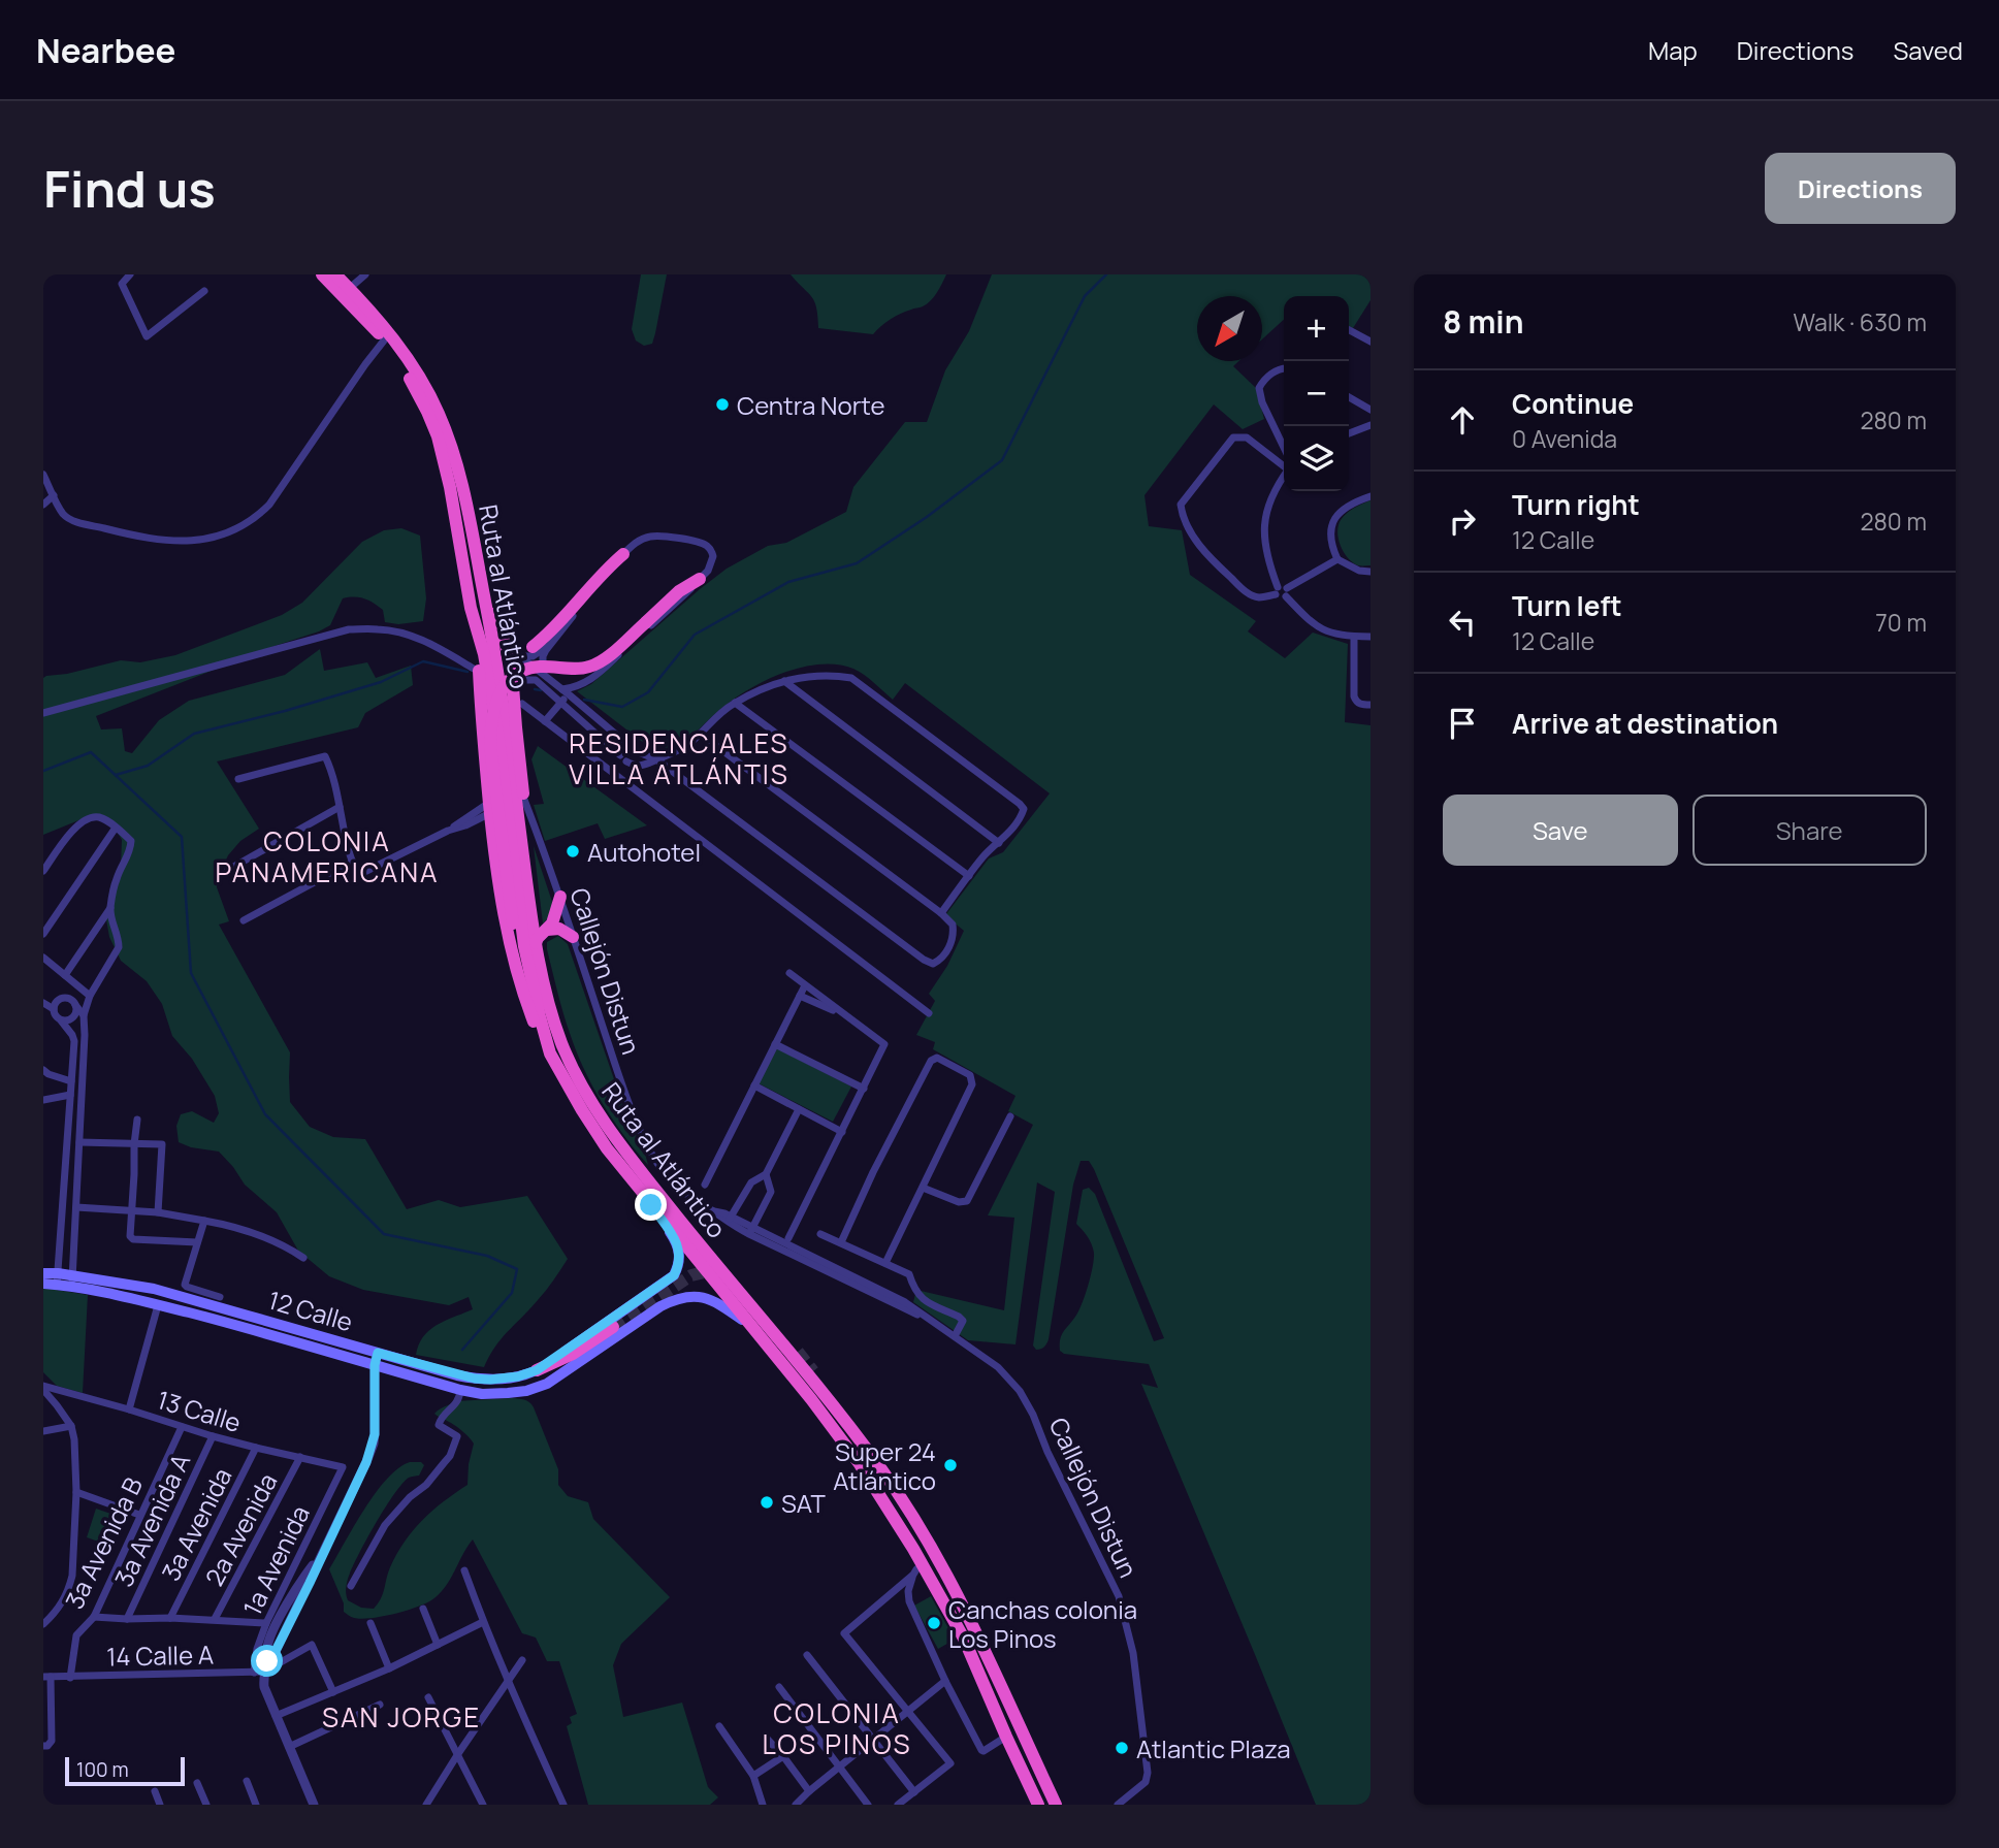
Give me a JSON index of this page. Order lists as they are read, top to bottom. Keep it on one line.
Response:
{"streets":{"highway":["Ruta al Atlántico"],"main road":["12 Calle"],"street":["Callejón Distun","13 Calle","3a Avenida A","3a Avenida","2a Avenida","3a Avenida B","1a Avenida","14 Calle A"]},"crossings":[["Ruta al Atlántico","12 Calle"],["13 Calle","3a Avenida A"],["13 Calle","3a Avenida"],["13 Calle","2a Avenida"],["13 Calle","3a Avenida B"],["13 Calle","1a Avenida"],["3a Avenida B","14 Calle A"],["1a Avenida","14 Calle A"]],"districts":["RESIDENCIALES VILLA ATLÁNTIS","COLONIA PANAMERICANA","COLONIA LOS PINOS","SAN JORGE"],"places":["Centra Norte","Autohotel","Super 24 Atlántico","SAT","Canchas colonia Los Pinos","Atlantic Plaza"],"scale_bar":"100 m","north":"bottom left","page":{"header":"Nearbee","nav":["Map","Directions","Saved"],"buttons":["Directions",["Save","Share"]],"title":"Find us","heading":["8 min","Walk · 630 m"],"map_buttons":["+","−"],"list":[["Continue","0 Avenida","280 m"],["Turn right","12 Calle","280 m"],["Turn left","12 Calle","70 m"],"Arrive at destination"],"scale":"100 m"}}
